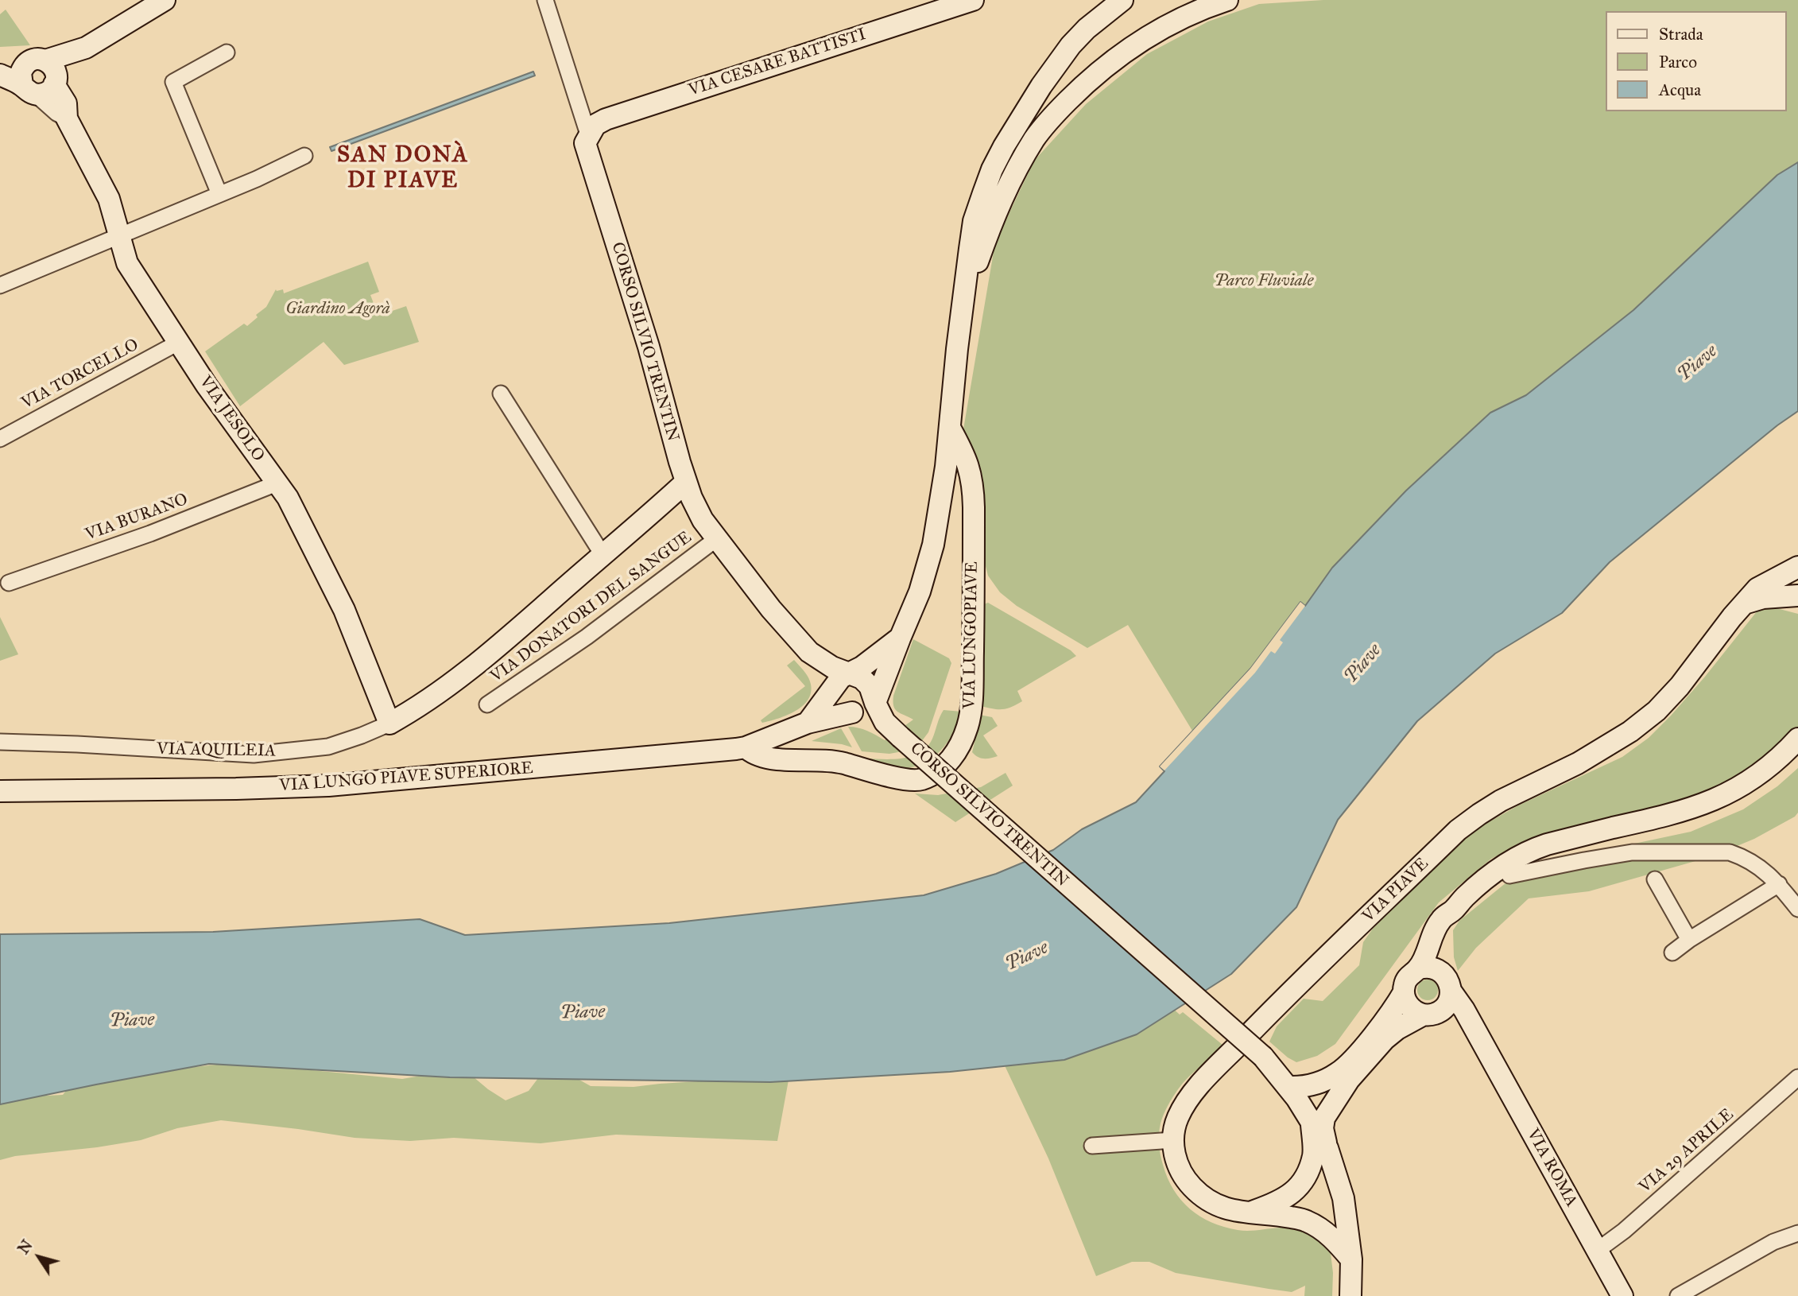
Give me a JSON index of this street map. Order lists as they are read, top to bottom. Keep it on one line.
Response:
{"streets":{"street":["VIA CESARE BATTISTI","CORSO SILVIO TRENTIN","VIA TORCELLO","VIA JESOLO","VIA BURANO","VIA DONATORI DEL SANGUE","VIA LUNGOPIAVE","VIA AQUILEIA","VIA LUNGO PIAVE SUPERIORE","VIA PIAVE","VIA 29 APRILE","VIA ROMA"]},"crossings":[["VIA CESARE BATTISTI","CORSO SILVIO TRENTIN"],["CORSO SILVIO TRENTIN","VIA DONATORI DEL SANGUE"],["CORSO SILVIO TRENTIN","VIA AQUILEIA"],["CORSO SILVIO TRENTIN","VIA LUNGO PIAVE SUPERIORE"],["CORSO SILVIO TRENTIN","VIA PIAVE"],["VIA TORCELLO","VIA JESOLO"],["VIA JESOLO","VIA BURANO"],["VIA JESOLO","VIA AQUILEIA"],["VIA LUNGOPIAVE","VIA LUNGO PIAVE SUPERIORE"],["VIA 29 APRILE","VIA ROMA"]],"districts":["SAN DONÀ DI PIAVE"],"water":["Piave"],"parks":["Parco Fluviale","Giardino Agorà"],"legend":["Strada","Parco","Acqua"],"north":"top left"}
